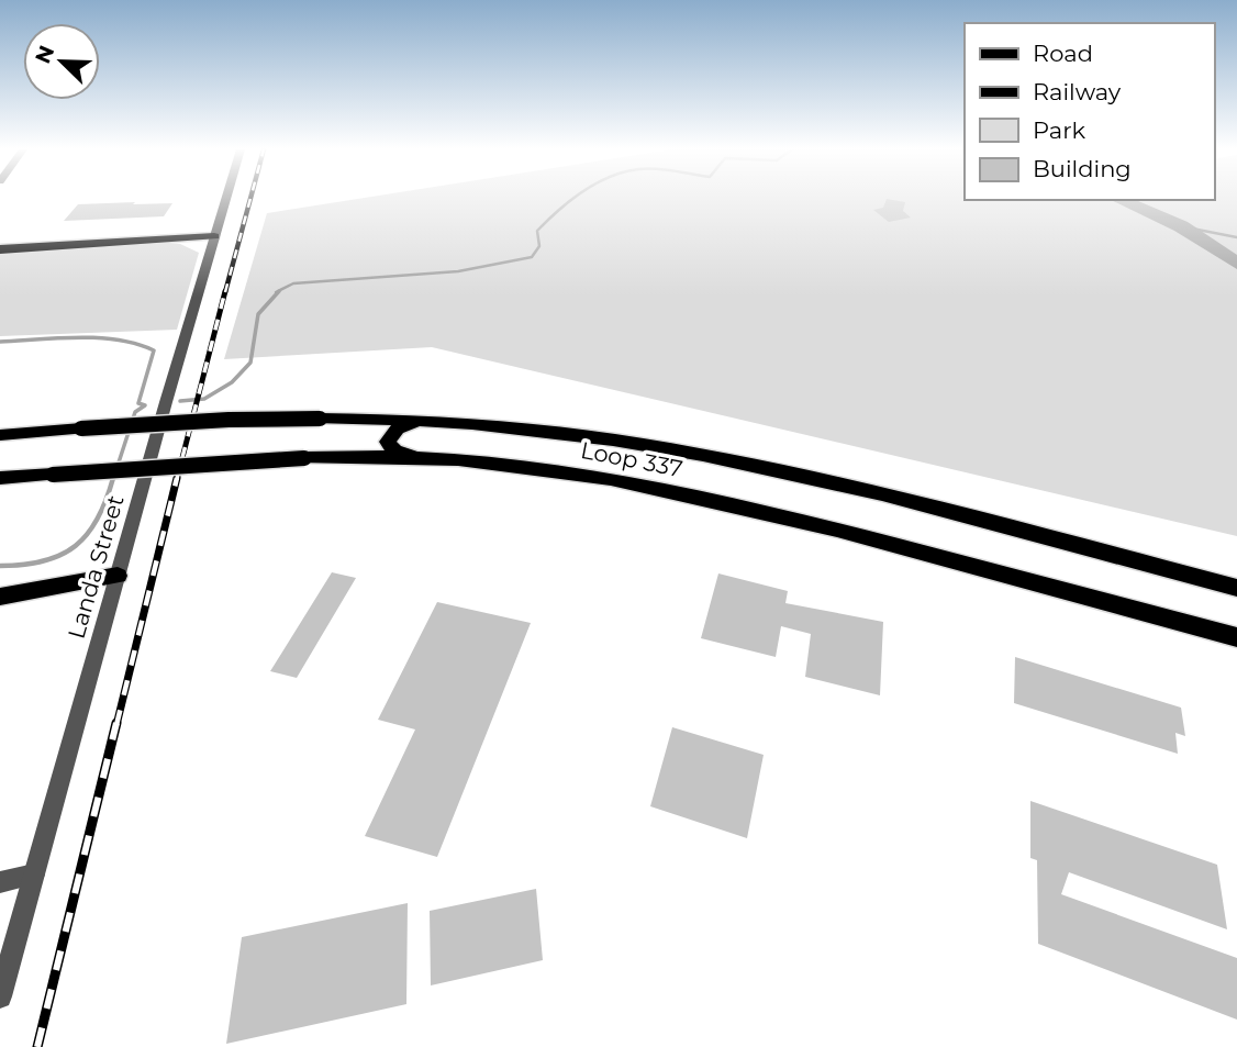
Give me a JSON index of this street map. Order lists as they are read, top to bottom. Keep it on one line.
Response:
{"streets":{"main road":["Loop 337"],"street":["Landa Street"]},"legend":["Road","Railway","Park","Building"],"north":"top left"}
